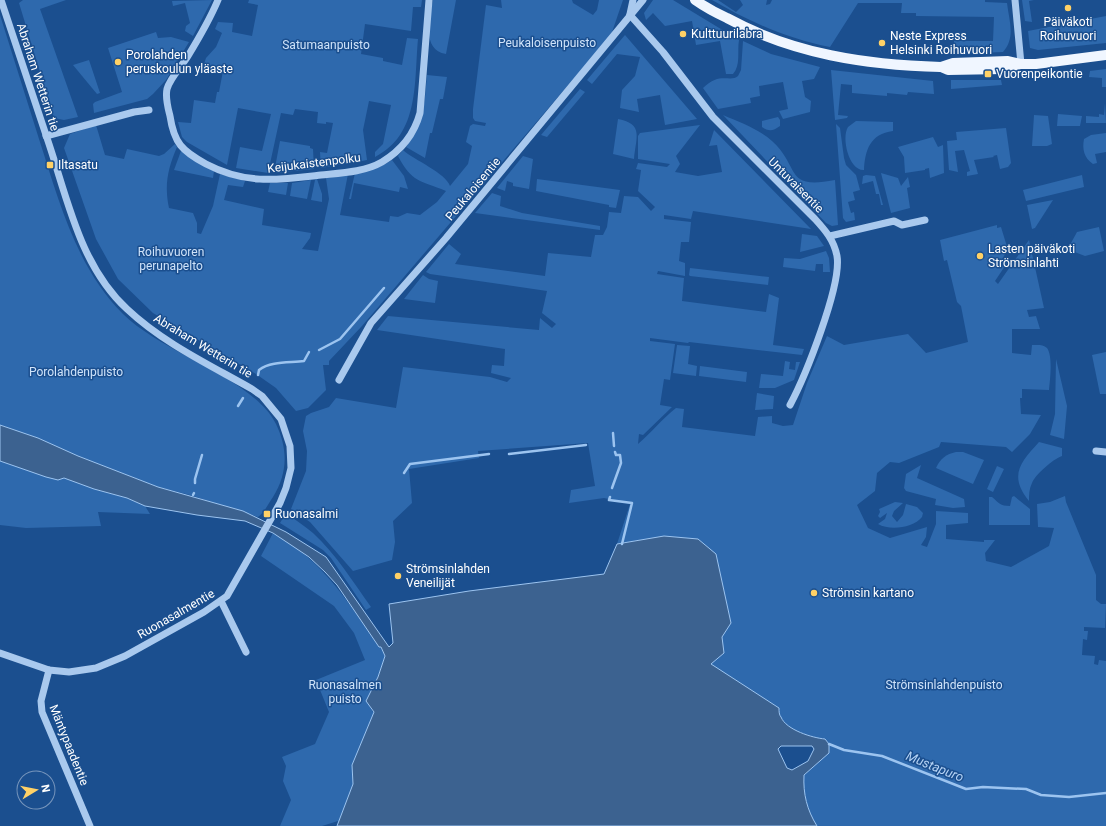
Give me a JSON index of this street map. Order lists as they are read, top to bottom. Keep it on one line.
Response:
{"streets":{"street":["Abraham Wetterin tie","Keijukaistenpolku","Untuvaisentie","Peukaloisentie","Ruonasalmentie","Mäntypaadentie"]},"crossings":[["Abraham Wetterin tie","Ruonasalmentie"],["Untuvaisentie","Peukaloisentie"],["Ruonasalmentie","Mäntypaadentie"]],"water":["Mustapuro"],"parks":["Peukaloisenpuisto","Satumaanpuisto","Roihuvuoren perunapelto","Porolahdenpuisto","Ruonasalmen puisto","Strömsinlahdenpuisto"],"places":{"other":["Päiväkoti Roihuvuori","Kulttuurilabra","Neste Express Helsinki Roihuvuori","Porolahden peruskoulun yläaste","Lasten päiväkoti Strömsinlahti","Strömsinlahden Veneilijät","Strömsin kartano"],"transit":["Vuorenpeikontie","Iltasatu","Ruonasalmi"]},"north":"right"}
